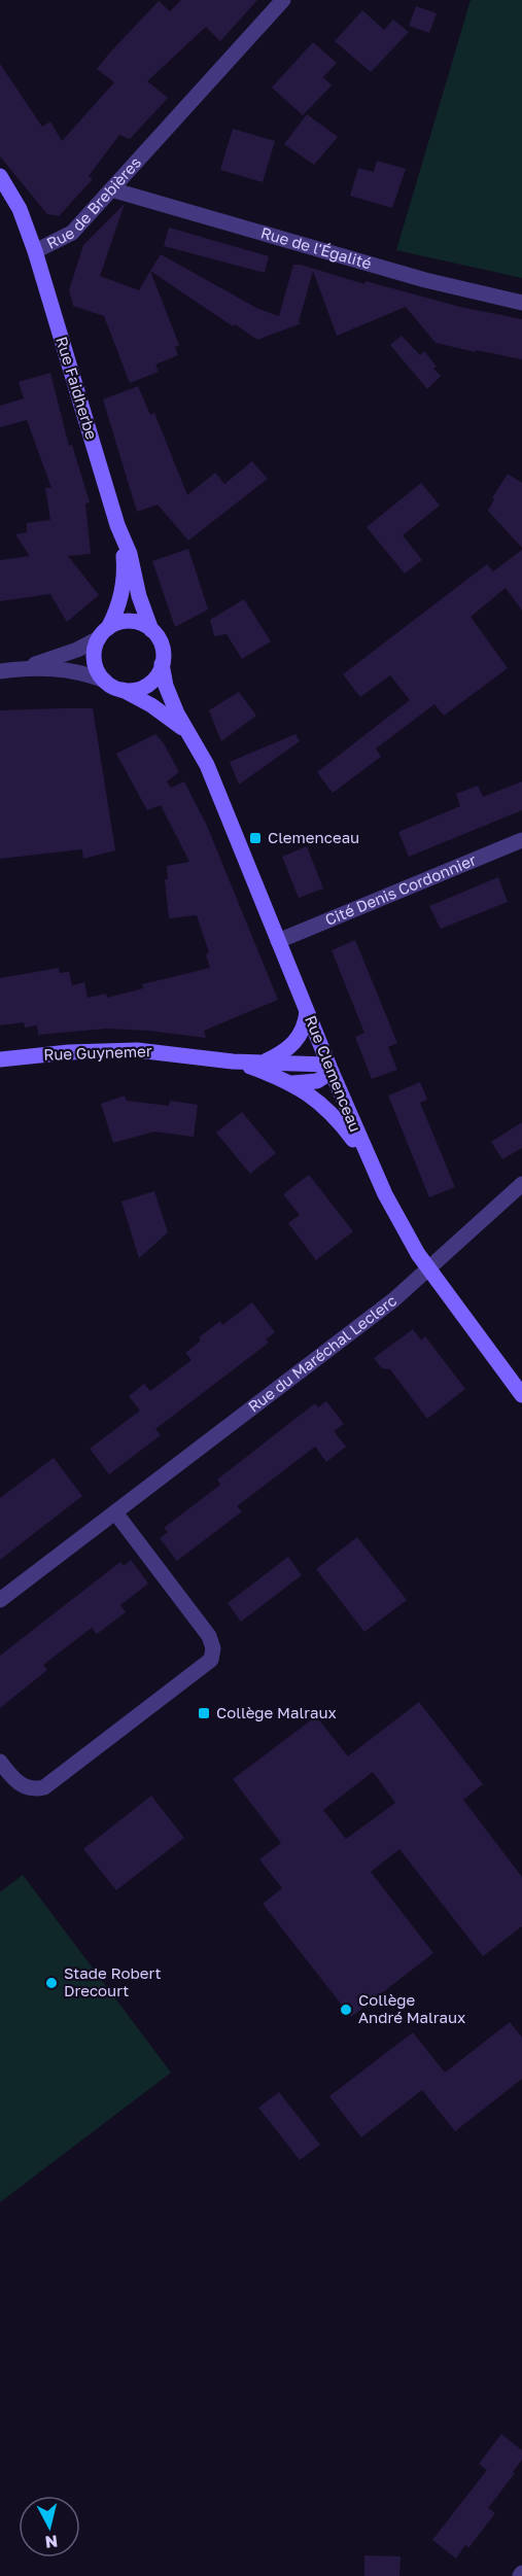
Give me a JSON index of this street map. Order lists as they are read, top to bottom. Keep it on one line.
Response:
{"streets":{"street":["Rue de Brebières","Rue de l'Égalité","Rue Faidherbe","Cité Denis Cordonnier","Rue Guynemer","Rue Clemenceau","Rue du Maréchal Leclerc"]},"crossings":[["Rue de Brebières","Rue de l'Égalité"],["Rue de Brebières","Rue Faidherbe"],["Rue Faidherbe","Rue Clemenceau"],["Cité Denis Cordonnier","Rue Clemenceau"],["Rue Guynemer","Rue Clemenceau"],["Rue Clemenceau","Rue du Maréchal Leclerc"]],"places":{"transit":["Clemenceau","Collège Malraux"],"other":["Stade Robert Drecourt","Collège André Malraux"]},"north":"bottom"}
